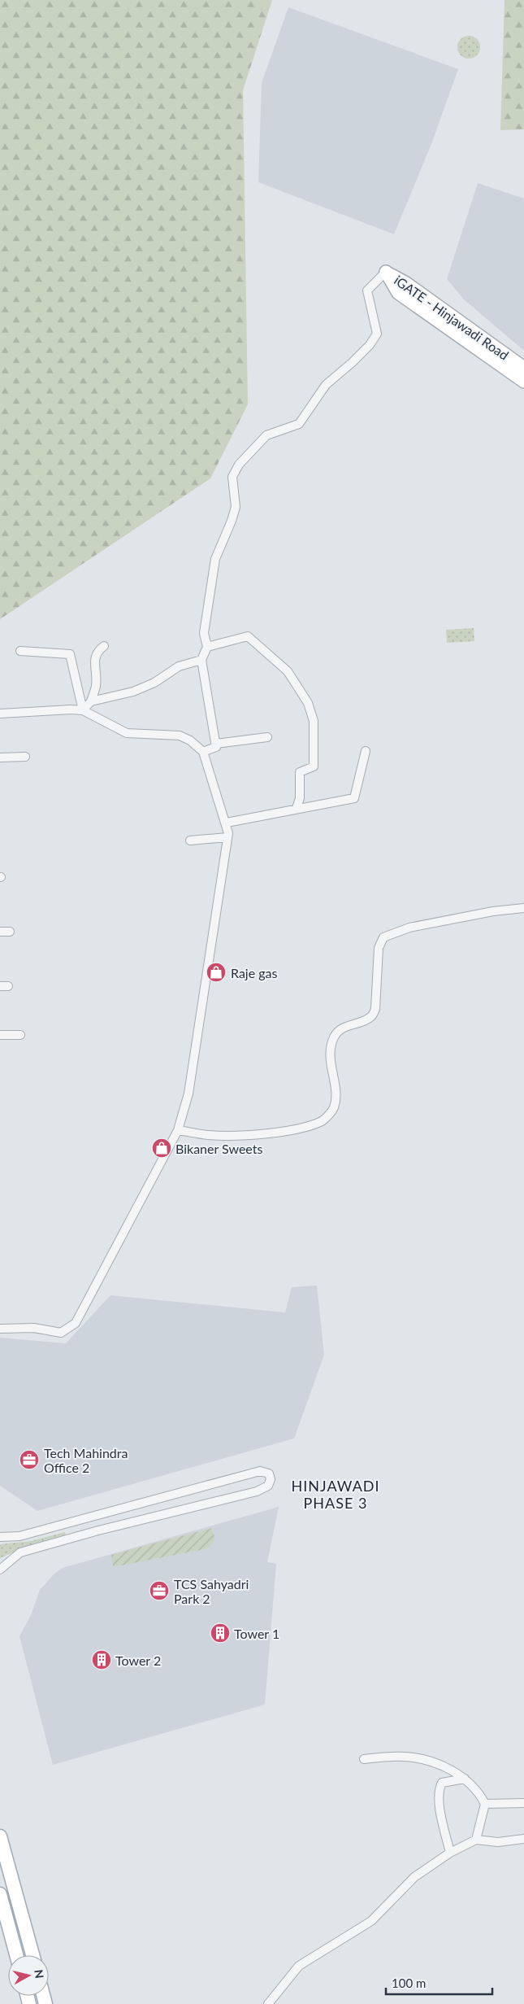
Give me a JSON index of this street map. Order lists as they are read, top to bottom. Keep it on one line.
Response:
{"streets":{"main road":["iGATE - Hinjawadi Road"]},"districts":["HINJAWADI PHASE 3"],"places":{"shop":["Raje gas","Bikaner Sweets"],"office":["Tech Mahindra Office 2","TCS Sahyadri Park 2"],"building":["Tower 1","Tower 2"]},"scale_bar":"100 m","north":"right"}
